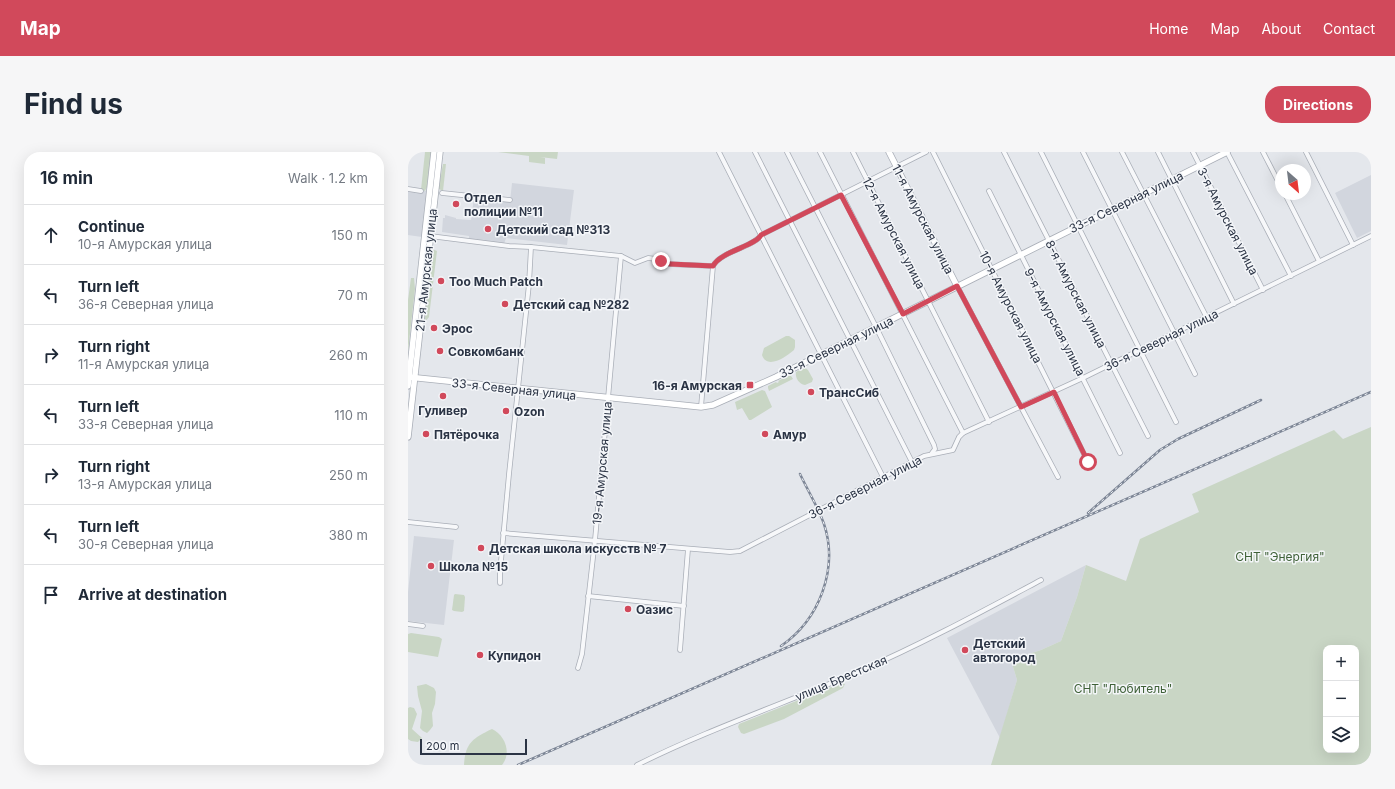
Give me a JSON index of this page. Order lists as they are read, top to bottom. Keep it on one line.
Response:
{"streets":{"street":["33-я Северная улица","11-я Амурская улица","3-я Амурская улица","12-я Амурская улица","21-я Амурская улица","8-я Амурская улица","10-я Амурская улица","9-я Амурская улица","36-я Северная улица","19-я Амурская улица","улица Брестская"]},"crossings":[["33-я Северная улица","11-я Амурская улица"],["33-я Северная улица","3-я Амурская улица"],["33-я Северная улица","12-я Амурская улица"],["33-я Северная улица","21-я Амурская улица"],["33-я Северная улица","8-я Амурская улица"],["33-я Северная улица","10-я Амурская улица"],["33-я Северная улица","9-я Амурская улица"],["33-я Северная улица","19-я Амурская улица"],["11-я Амурская улица","36-я Северная улица"],["3-я Амурская улица","36-я Северная улица"],["12-я Амурская улица","36-я Северная улица"],["8-я Амурская улица","36-я Северная улица"],["10-я Амурская улица","36-я Северная улица"],["9-я Амурская улица","36-я Северная улица"],["36-я Северная улица","19-я Амурская улица"]],"parks":["СНТ \"Энергия\"","СНТ \"Любитель\""],"places":{"other":["Отдел полиции №11","Детский сад №313","Too Much Patch","Детский сад №282","Эрос","Совкомбанк","ТрансСиб","Гуливер","Ozon","Пятёрочка","Амур","Детская школа искусств № 7","Школа №15","Оазис","Детский автогород","Купидон"],"transit":["16-я Амурская"]},"scale_bar":"200 m","north":"bottom right","page":{"header":"Map","nav":["Home","Map","About","Contact"],"buttons":"Directions","title":"Find us","heading":["16 min","Walk · 1.2 km"],"list":[["Continue","10-я Амурская улица","150 m"],["Turn left","36-я Северная улица","70 m"],["Turn right","11-я Амурская улица","260 m"],["Turn left","33-я Северная улица","110 m"],["Turn right","13-я Амурская улица","250 m"],["Turn left","30-я Северная улица","380 m"],"Arrive at destination"],"map_buttons":["+","−"],"scale":"200 m"}}
